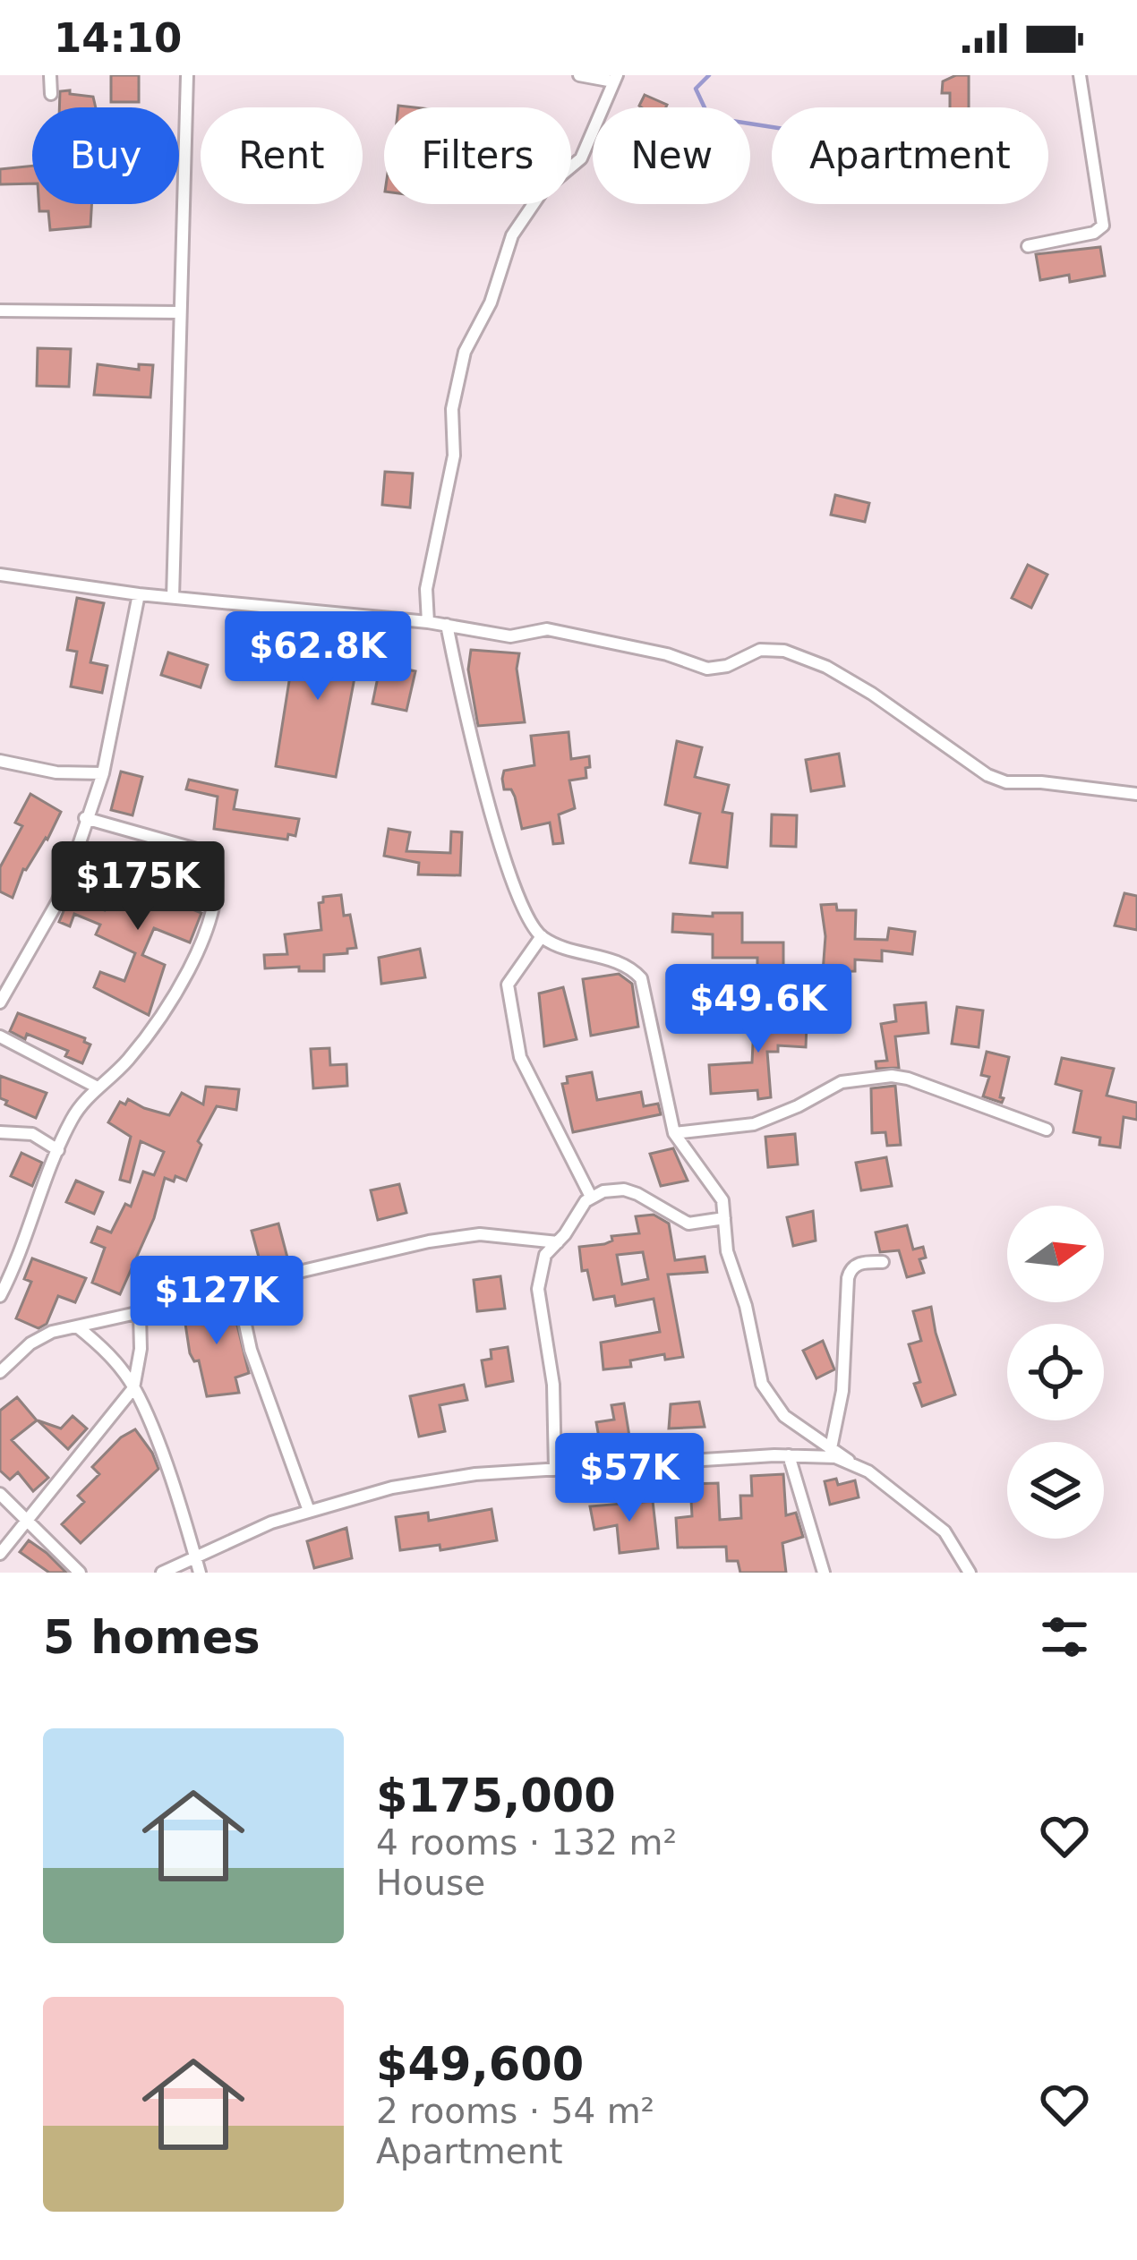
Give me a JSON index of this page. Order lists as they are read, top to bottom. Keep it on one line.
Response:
{"north":"right","page":{"status":"14:10","chip":["Buy","Rent","Filters","New","Apartment"],"price":["$62.8K","$175K","$49.6K","$127K","$57K"],"heading":"5 homes","list":[{"name":"$175,000","note":"4 rooms · 132 m² · House"},{"name":"$49,600","note":"2 rooms · 54 m² · Apartment"}]}}
